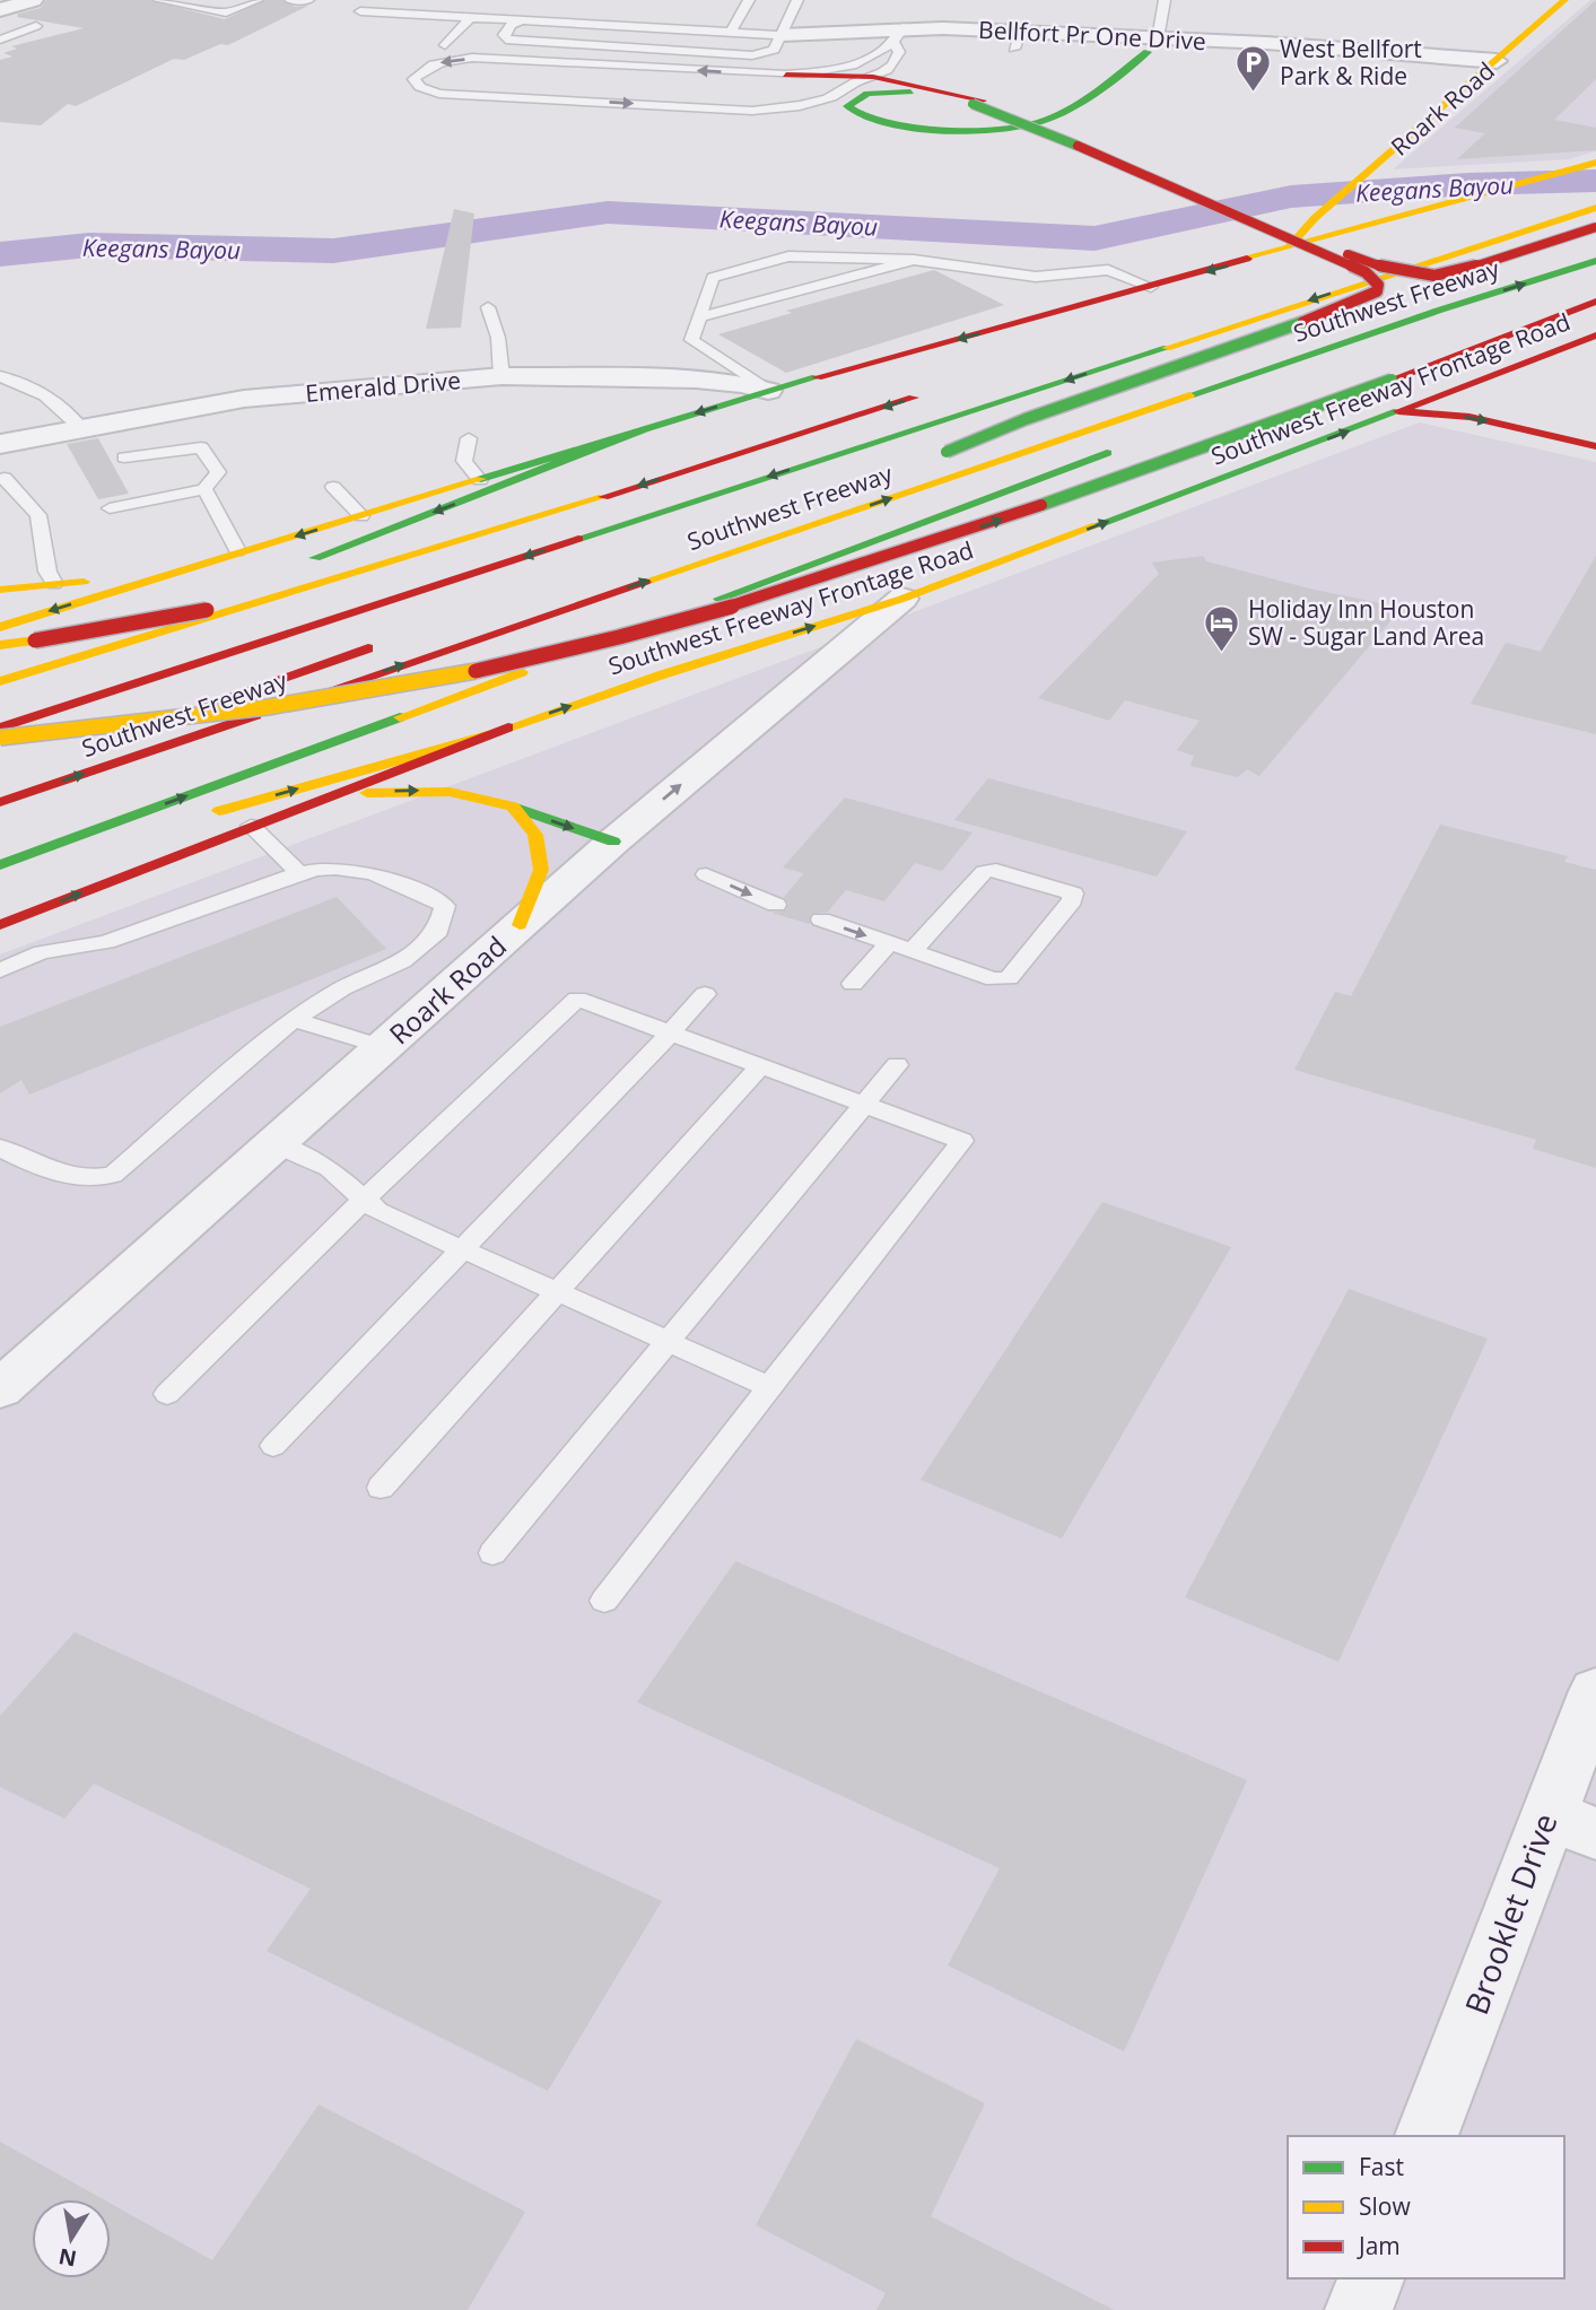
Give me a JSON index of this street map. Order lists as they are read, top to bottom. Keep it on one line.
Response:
{"streets":{"main road":["Roark Road","Southwest Freeway","Southwest Freeway Frontage Road"],"street":["Bellfort Pr One Drive","Emerald Drive","Brooklet Drive"]},"crossings":[["Bellfort Pr One Drive","Roark Road"],["Roark Road","Southwest Freeway Frontage Road"]],"water":["Keegans Bayou"],"places":{"parking":["West Bellfort Park & Ride"],"hotel":["Holiday Inn Houston SW - Sugar Land Area"]},"legend":["Fast","Slow","Jam"],"north":"bottom"}
